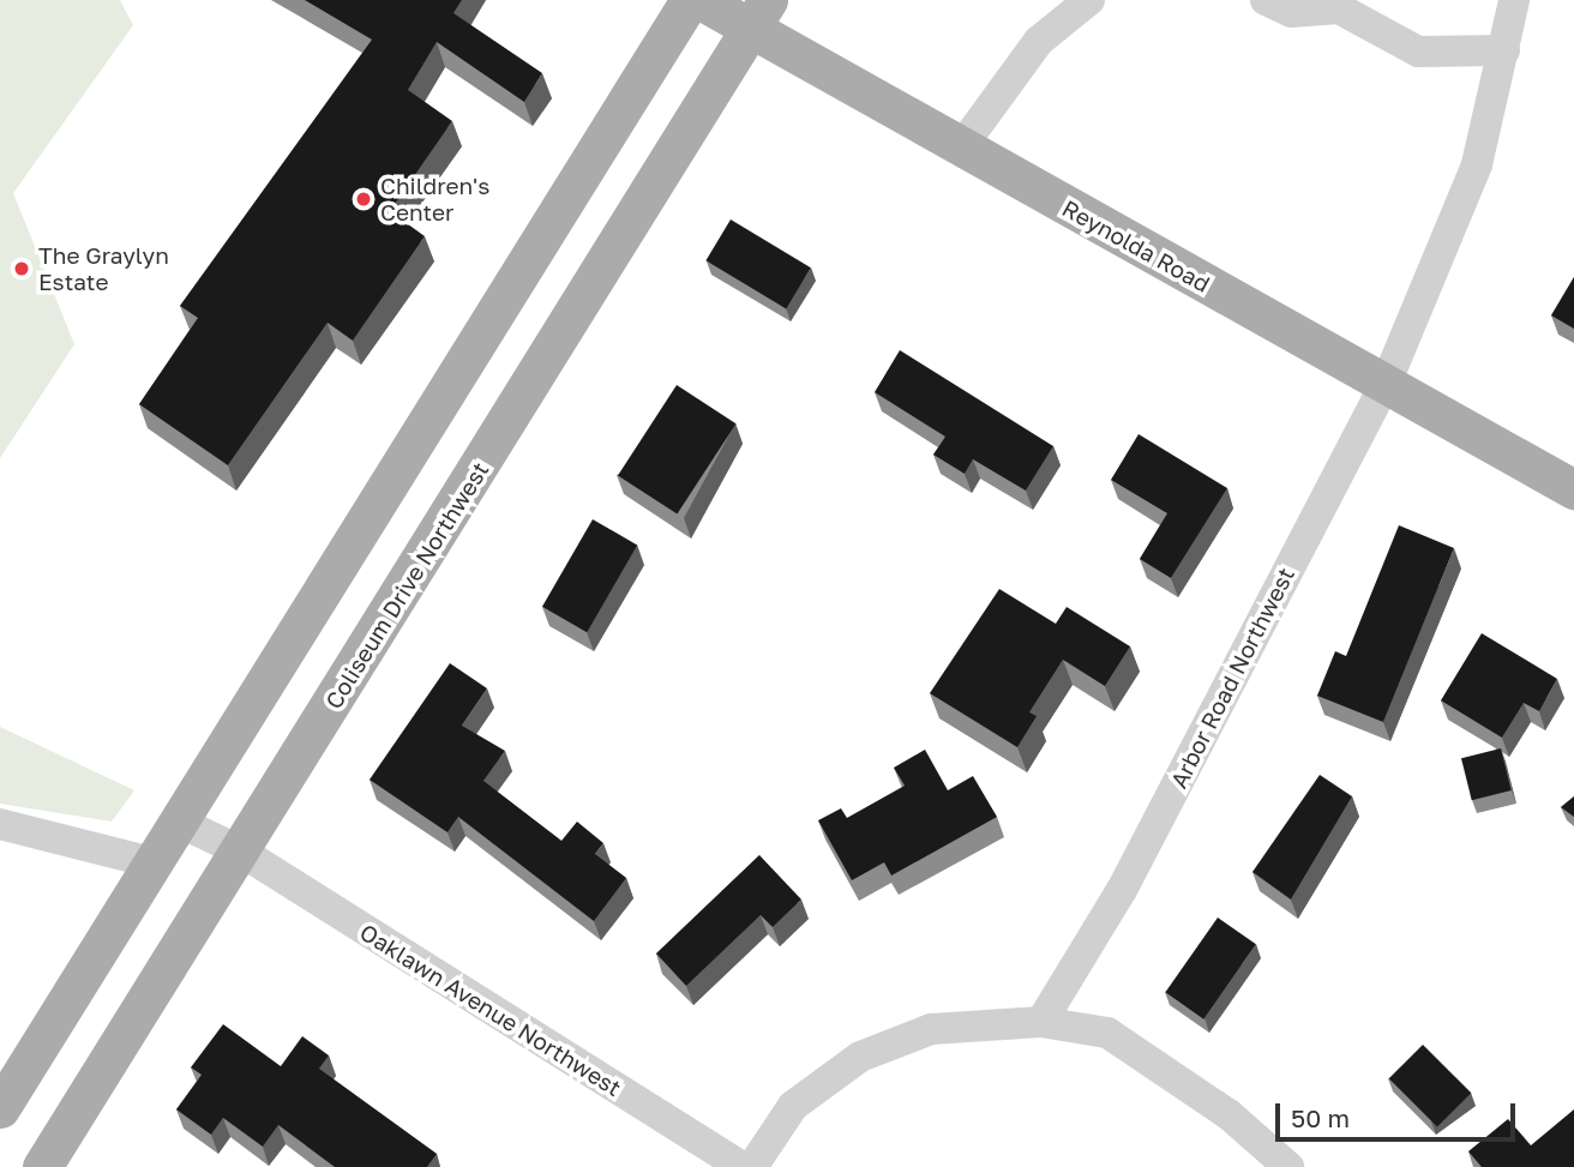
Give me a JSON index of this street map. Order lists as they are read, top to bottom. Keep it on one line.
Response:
{"streets":{"main road":["Reynolda Road","Coliseum Drive Northwest"],"street":["Arbor Road Northwest","Oaklawn Avenue Northwest"]},"crossings":[["Reynolda Road","Coliseum Drive Northwest"],["Reynolda Road","Arbor Road Northwest"],["Coliseum Drive Northwest","Oaklawn Avenue Northwest"]],"places":["Children's Center","The Graylyn Estate"],"scale_bar":"50 m"}
